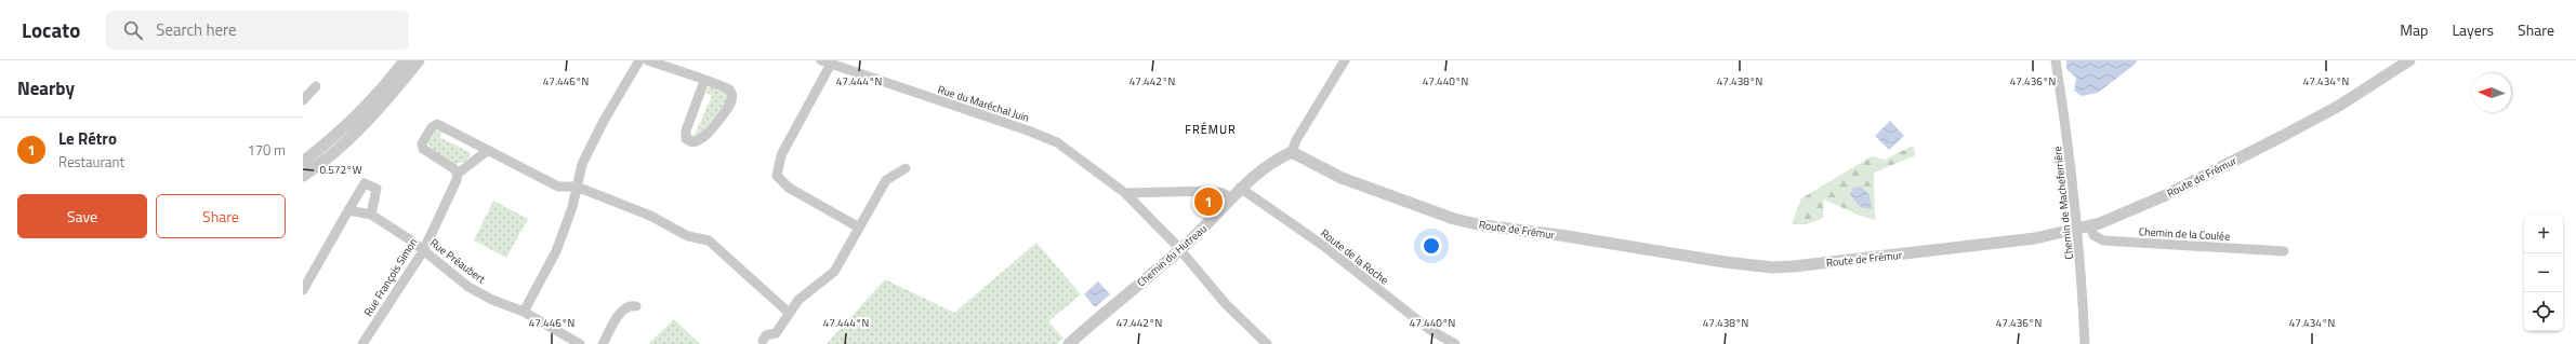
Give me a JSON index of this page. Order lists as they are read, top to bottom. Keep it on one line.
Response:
{"streets":{"street":["Rue du Maréchal Juin","Route de Frémur","Chemin de Macheferrière","Chemin de la Coulée","Chemin du Hutreau","Route de la Roche","Rue Préaubert","Rue François Simon"]},"crossings":[["Rue du Maréchal Juin","Chemin du Hutreau"],["Route de Frémur","Chemin de Macheferrière"],["Route de Frémur","Chemin de la Coulée"],["Route de Frémur","Chemin du Hutreau"],["Chemin de Macheferrière","Chemin de la Coulée"],["Chemin du Hutreau","Route de la Roche"],["Rue Préaubert","Rue François Simon"]],"districts":["FRÉMUR"],"north":"left","page":{"header":"Locato","search":"Search here","nav":["Map","Layers","Share"],"heading":"Nearby","list":[{"mark":"1","name":"Le Rétro","note":"Restaurant","value":"170 m"}],"buttons":["Save","Share"],"pins":"1","map_buttons":["+","−"]},"coordinates":["47.446°N","47.444°N","47.442°N","47.440°N","47.438°N","47.436°N","47.434°N","0.572°W"]}
